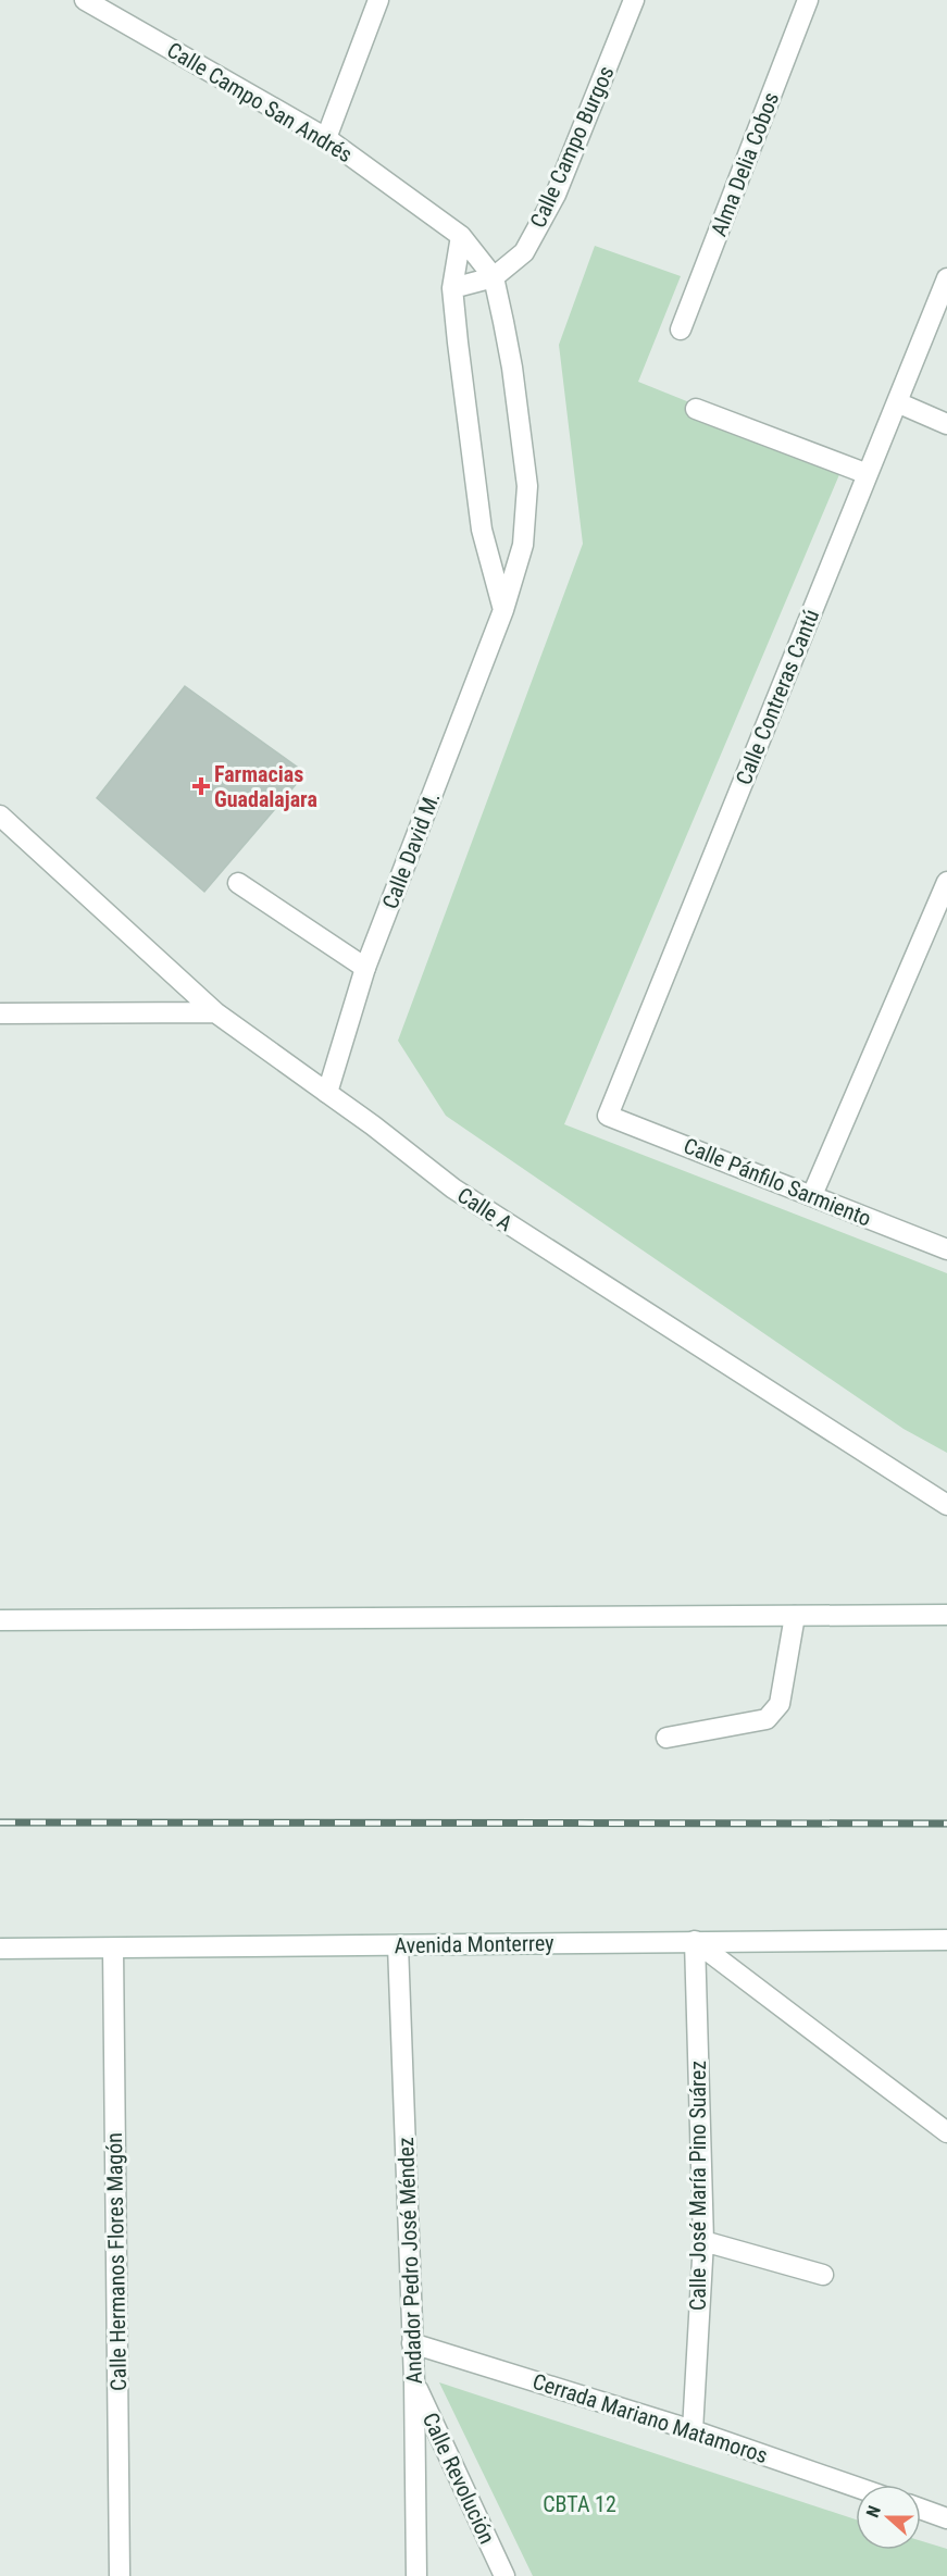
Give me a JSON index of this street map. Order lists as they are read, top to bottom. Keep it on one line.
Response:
{"streets":{"street":["Calle Campo San Andrés","Calle Campo Burgos","Alma Delia Cobos","Calle Contreras Cantú","Calle David M.","Calle Pánfilo Sarmiento","Calle A","Avenida Monterrey","Calle José María Pino Suárez","Andador Pedro José Méndez","Calle Hermanos Flores Magón","Cerrada Mariano Matamoros","Calle Revolución"]},"crossings":[["Calle Campo San Andrés","Calle Campo Burgos"],["Calle Campo San Andrés","Calle David M."],["Calle Campo Burgos","Calle David M."],["Calle Contreras Cantú","Calle Pánfilo Sarmiento"],["Calle David M.","Calle A"],["Avenida Monterrey","Calle José María Pino Suárez"],["Avenida Monterrey","Andador Pedro José Méndez"],["Avenida Monterrey","Calle Hermanos Flores Magón"],["Calle José María Pino Suárez","Cerrada Mariano Matamoros"],["Andador Pedro José Méndez","Cerrada Mariano Matamoros"],["Andador Pedro José Méndez","Calle Revolución"]],"parks":["CBTA 12"],"places":{"health":["Farmacias Guadalajara"]},"north":"left"}
